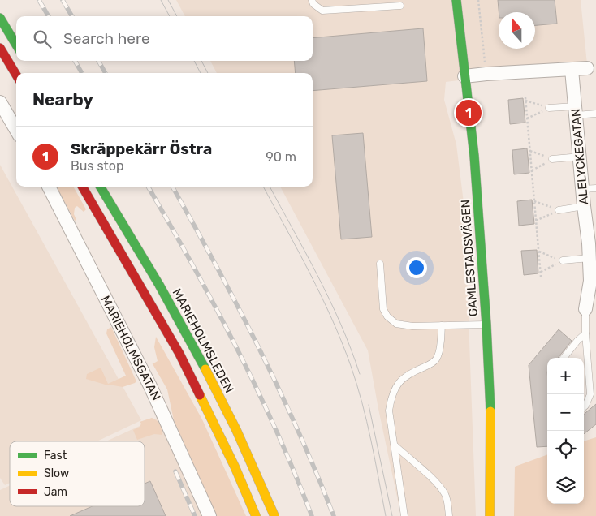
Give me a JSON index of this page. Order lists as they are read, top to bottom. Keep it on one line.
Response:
{"streets":{"main road":["GAMLESTADSVÄGEN","MARIEHOLMSLEDEN"],"street":["ALELYCKEGATAN","MARIEHOLMSGATAN"]},"legend":["Fast","Slow","Jam"],"north":"top","page":{"search":"Search here","heading":"Nearby","pins":"1","list":[{"mark":"1","name":"Skräppekärr Östra","note":"Bus stop","value":"90 m"}],"map_buttons":["+","−"]}}
